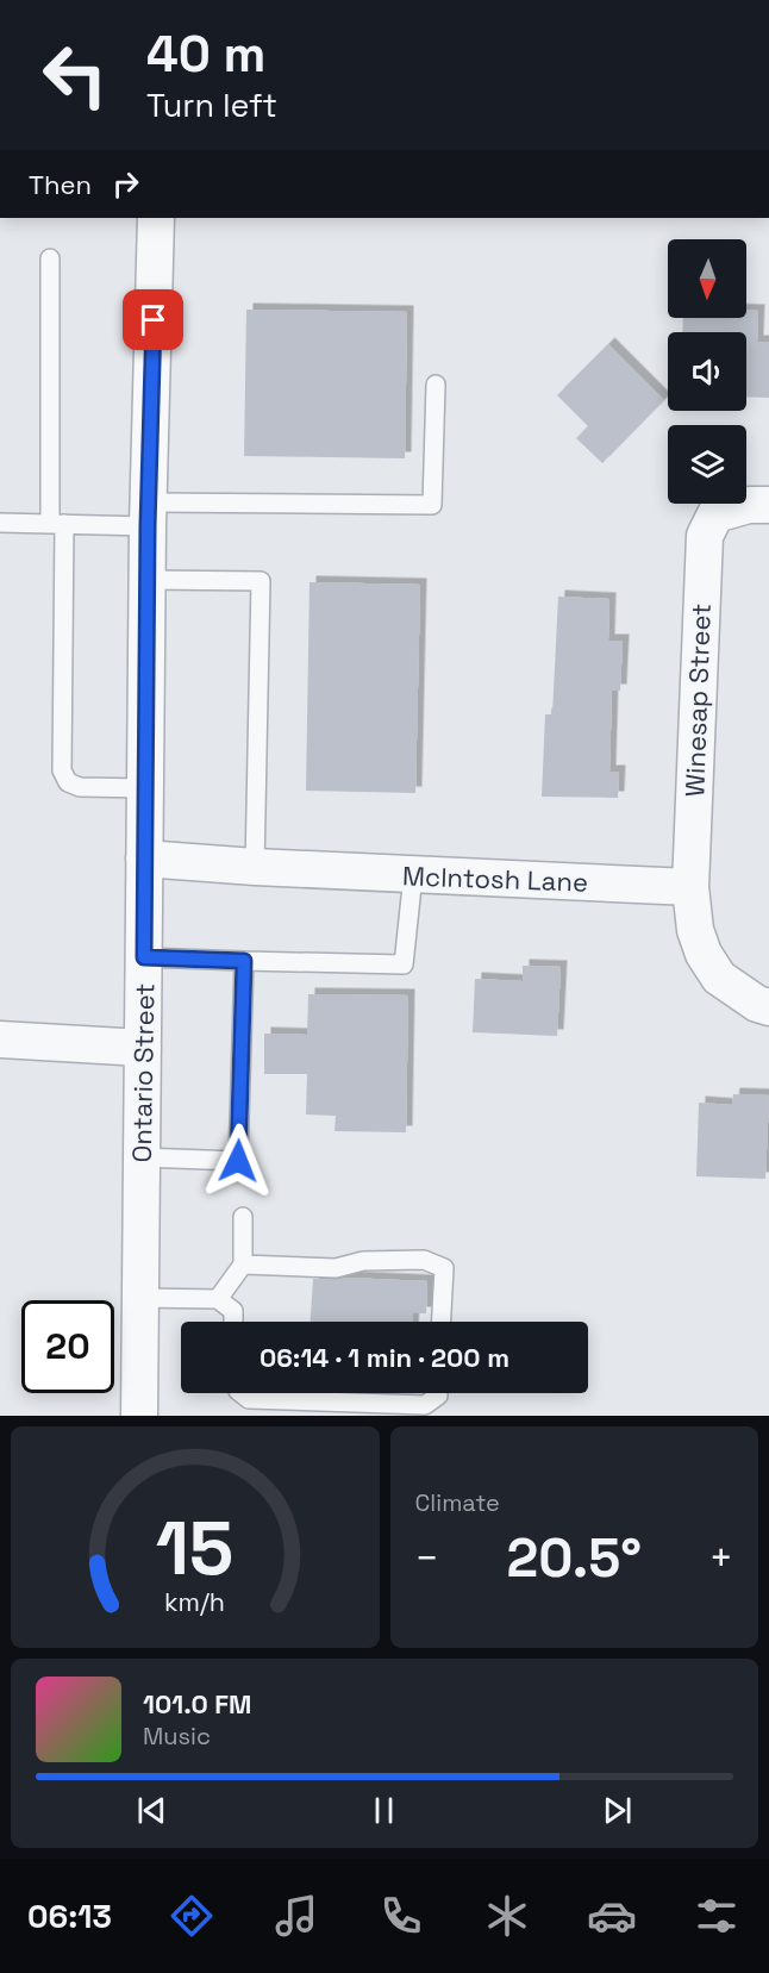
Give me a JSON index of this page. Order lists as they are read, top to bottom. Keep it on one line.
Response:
{"streets":{"street":["Winesap Street","Mclntosh Lane","Ontario Street"]},"crossings":[["Winesap Street","Mclntosh Lane"],["Mclntosh Lane","Ontario Street"]],"north":"bottom","page":{"turn":["40 m","Turn left"],"then":"Then","limit":"20","trip":"06:14 · 1 min · 200 m","tile":"Climate","heat":["−","20.5°","+"],"song":["101.0 FM","Music"],"tabs":"06:13","gauge":["15","km/h"]}}
